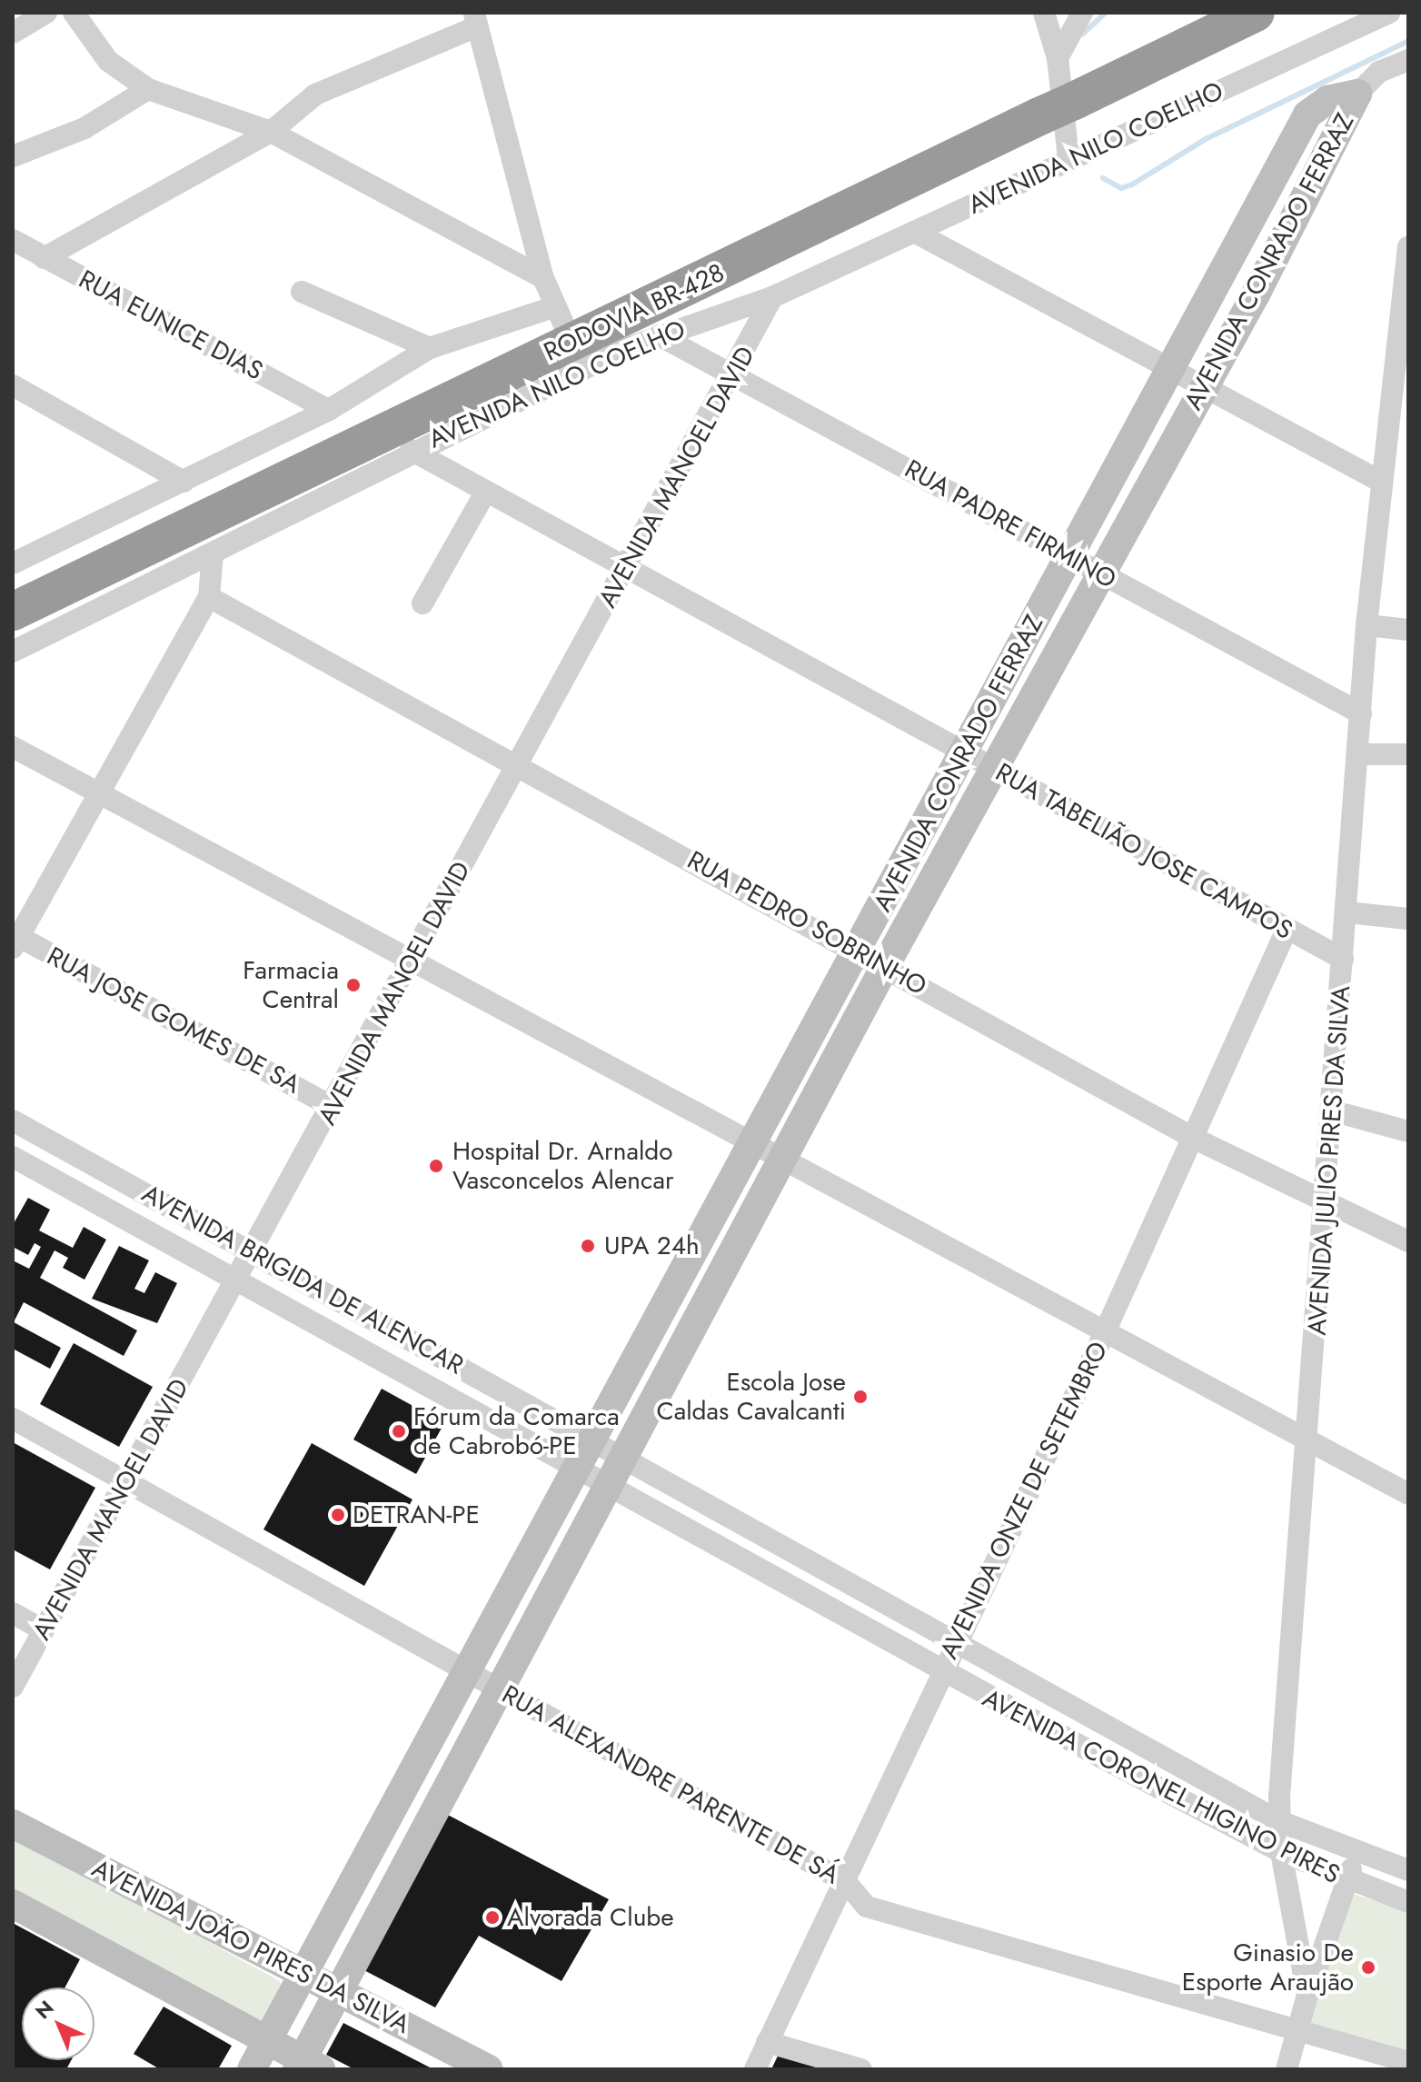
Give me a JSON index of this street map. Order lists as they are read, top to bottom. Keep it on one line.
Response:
{"streets":{"highway":["RODOVIA BR-428"],"street":["AVENIDA NILO COELHO","AVENIDA CONRADO FERRAZ","RUA EUNICE DIAS","AVENIDA MANOEL DAVID","RUA PADRE FIRMINO","RUA TABELIÃO JOSE CAMPOS","RUA PEDRO SOBRINHO","RUA JOSE GOMES DE SA","AVENIDA JULIO PIRES DA SILVA","AVENIDA BRIGIDA DE ALENCAR","AVENIDA ONZE DE SETEMBRO","RUA ALEXANDRE PARENTE DE SÁ","AVENIDA CORONEL HIGINO PIRES","AVENIDA JOÃO PIRES DA SILVA"]},"crossings":[["AVENIDA NILO COELHO","AVENIDA MANOEL DAVID"],["AVENIDA NILO COELHO","RUA PADRE FIRMINO"],["AVENIDA NILO COELHO","RUA TABELIÃO JOSE CAMPOS"],["AVENIDA CONRADO FERRAZ","RUA PADRE FIRMINO"],["AVENIDA CONRADO FERRAZ","RUA TABELIÃO JOSE CAMPOS"],["AVENIDA CONRADO FERRAZ","RUA PEDRO SOBRINHO"],["AVENIDA CONRADO FERRAZ","AVENIDA BRIGIDA DE ALENCAR"],["AVENIDA CONRADO FERRAZ","RUA ALEXANDRE PARENTE DE SÁ"],["AVENIDA CONRADO FERRAZ","AVENIDA CORONEL HIGINO PIRES"],["AVENIDA CONRADO FERRAZ","AVENIDA JOÃO PIRES DA SILVA"],["AVENIDA MANOEL DAVID","RUA PADRE FIRMINO"],["AVENIDA MANOEL DAVID","RUA TABELIÃO JOSE CAMPOS"],["AVENIDA MANOEL DAVID","RUA PEDRO SOBRINHO"],["AVENIDA MANOEL DAVID","RUA JOSE GOMES DE SA"],["AVENIDA MANOEL DAVID","AVENIDA BRIGIDA DE ALENCAR"],["AVENIDA MANOEL DAVID","RUA ALEXANDRE PARENTE DE SÁ"],["RUA PADRE FIRMINO","AVENIDA JULIO PIRES DA SILVA"],["RUA TABELIÃO JOSE CAMPOS","AVENIDA JULIO PIRES DA SILVA"],["RUA TABELIÃO JOSE CAMPOS","AVENIDA ONZE DE SETEMBRO"],["RUA PEDRO SOBRINHO","AVENIDA JULIO PIRES DA SILVA"],["RUA PEDRO SOBRINHO","AVENIDA ONZE DE SETEMBRO"],["AVENIDA JULIO PIRES DA SILVA","RUA ALEXANDRE PARENTE DE SÁ"],["AVENIDA JULIO PIRES DA SILVA","AVENIDA CORONEL HIGINO PIRES"],["AVENIDA BRIGIDA DE ALENCAR","AVENIDA CORONEL HIGINO PIRES"],["AVENIDA ONZE DE SETEMBRO","RUA ALEXANDRE PARENTE DE SÁ"],["AVENIDA ONZE DE SETEMBRO","AVENIDA CORONEL HIGINO PIRES"]],"places":["Farmacia Central","Hospital Dr. Arnaldo Vasconcelos Alencar","UPA 24h","Escola Jose Caldas Cavalcanti","Fórum da Comarca de Cabrobó-PE","DETRAN-PE","Alvorada Clube","Ginasio De Esporte Araujão"],"north":"top left"}
